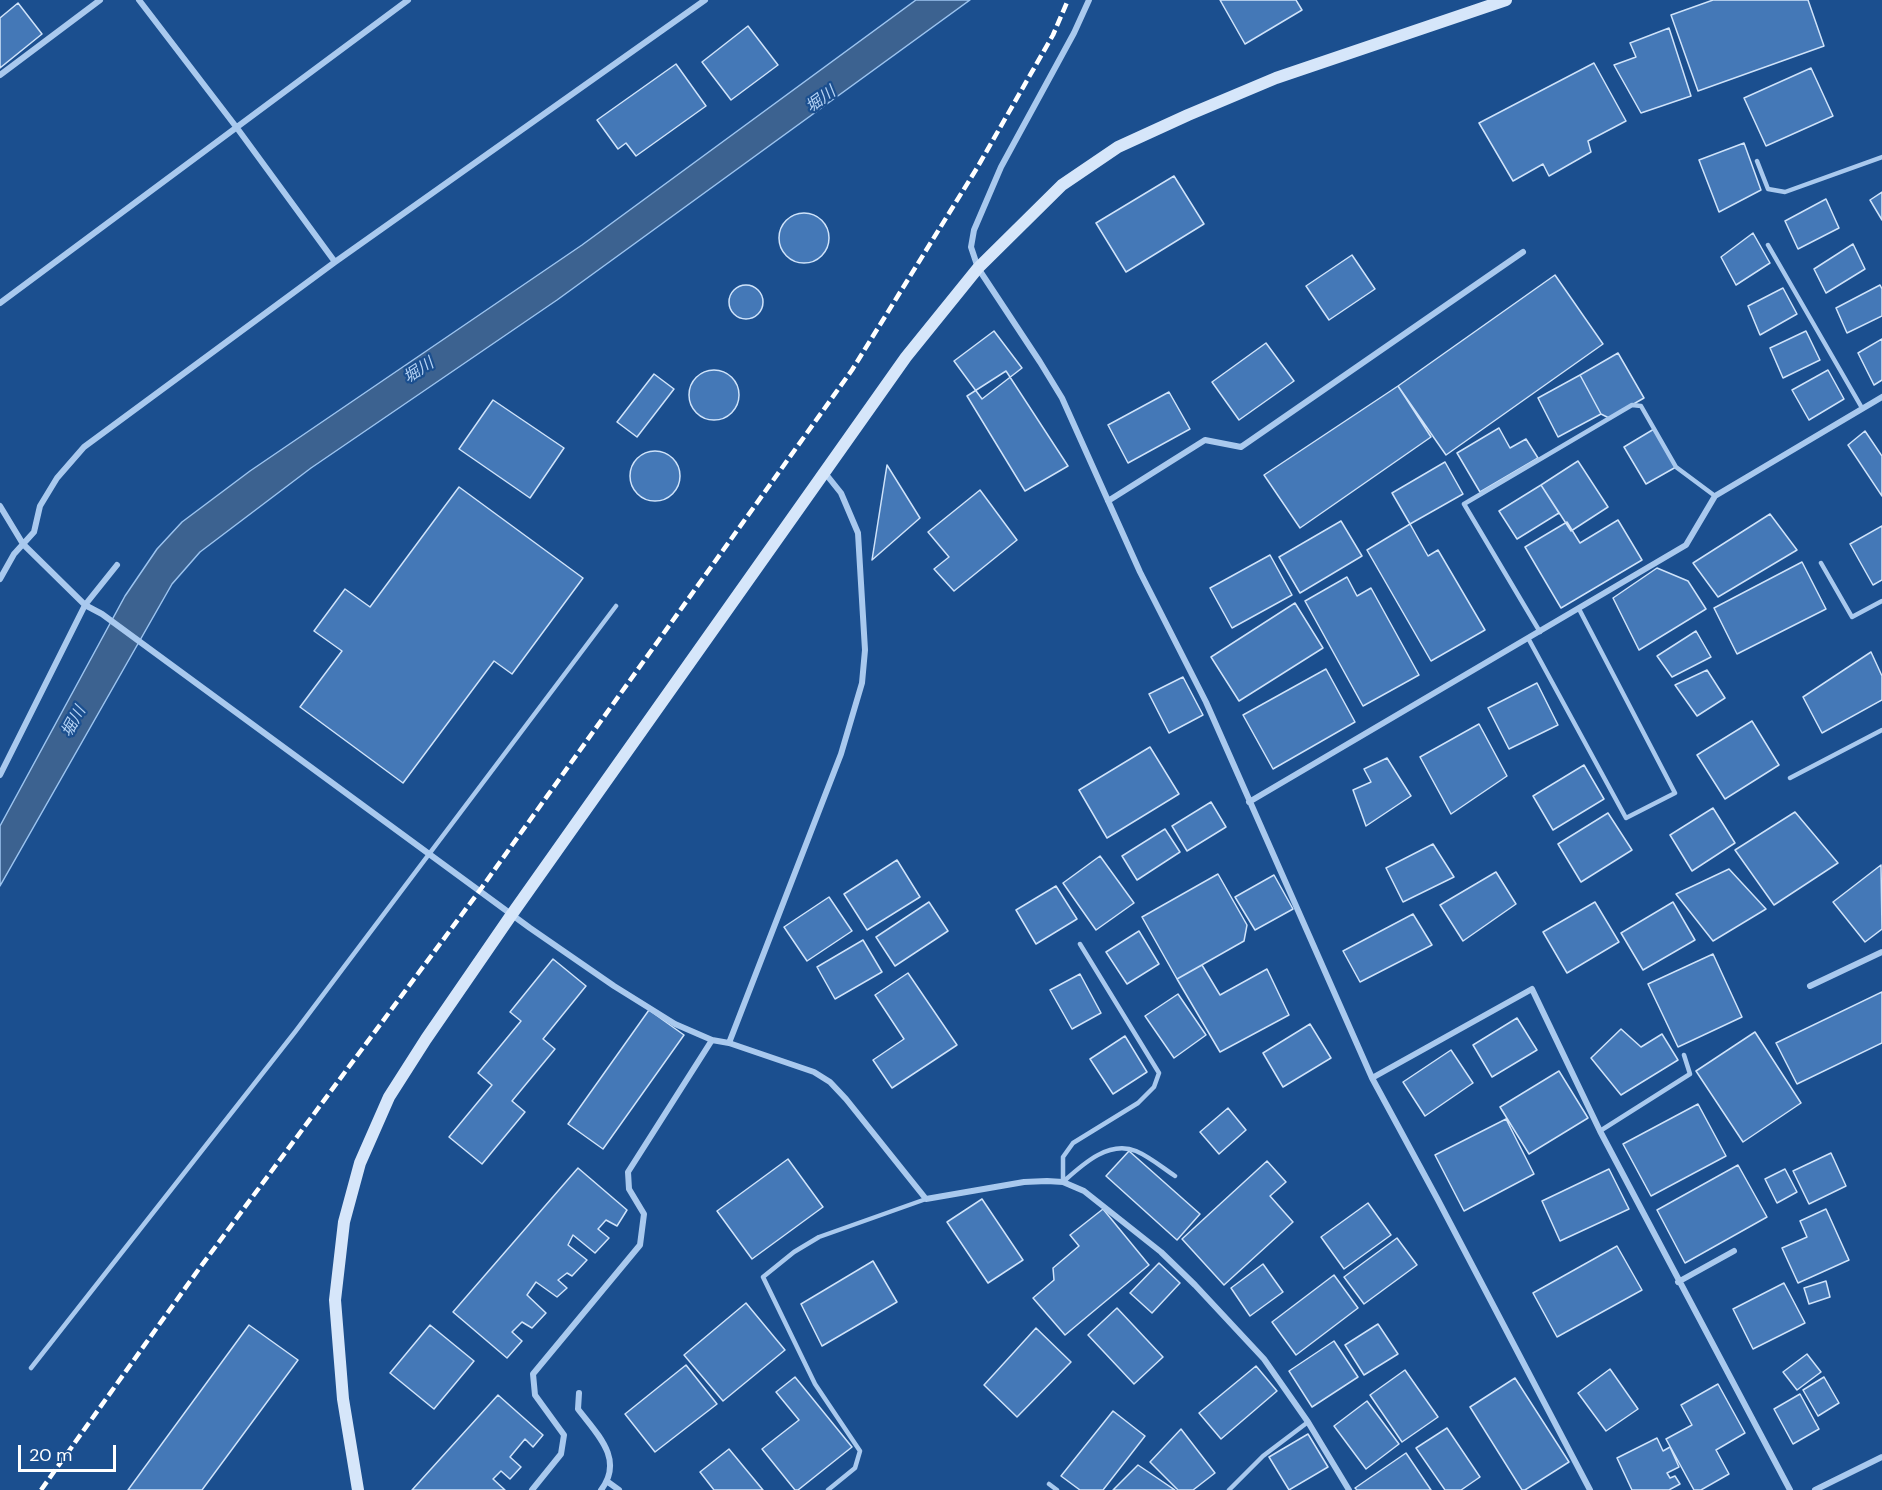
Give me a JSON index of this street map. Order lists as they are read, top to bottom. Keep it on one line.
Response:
{"water":["堀川"],"scale_bar":"20 m"}
